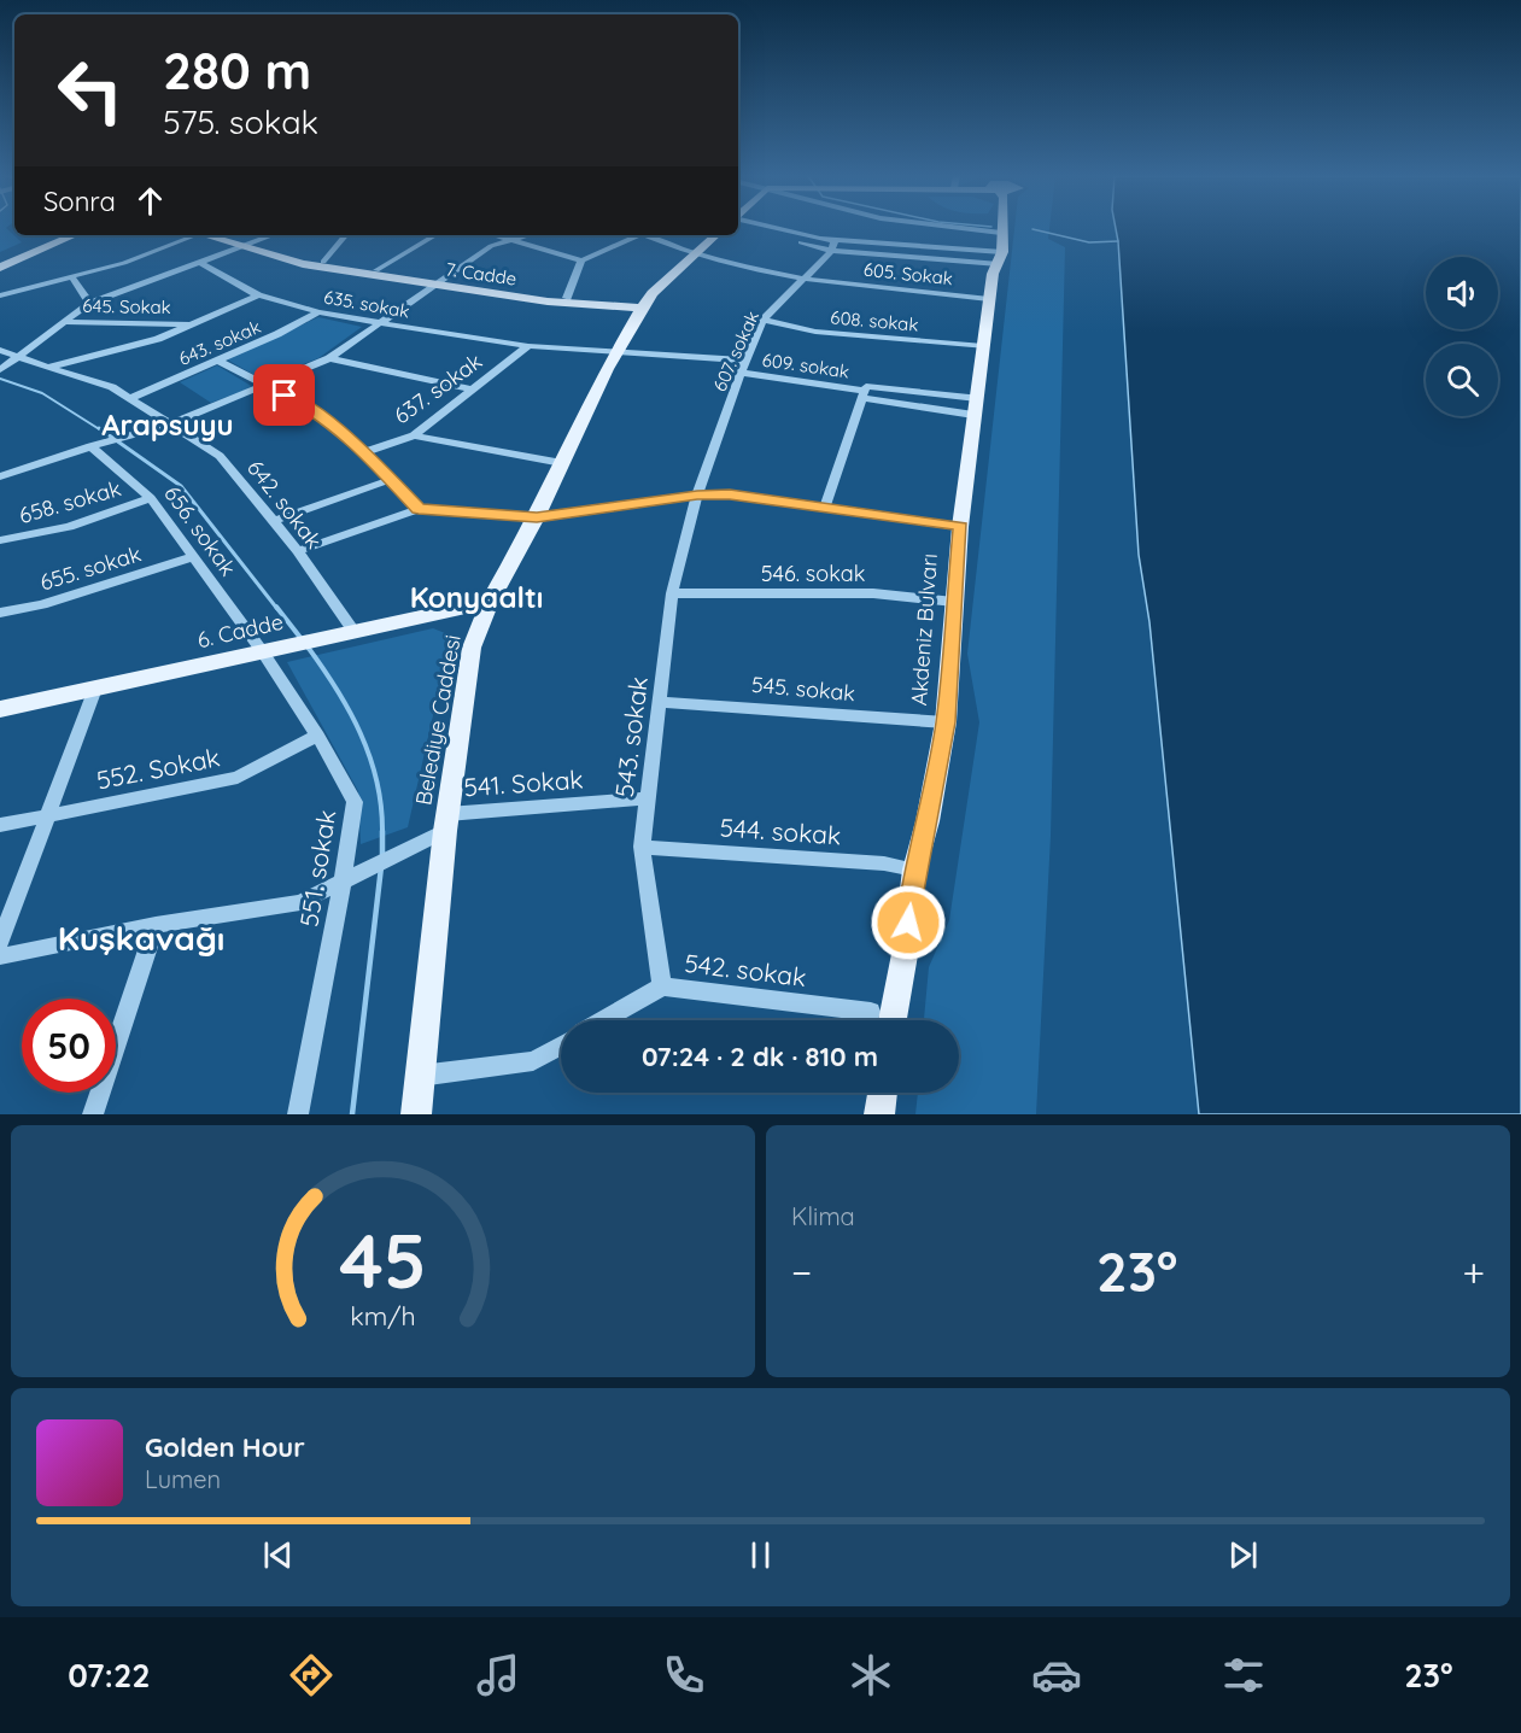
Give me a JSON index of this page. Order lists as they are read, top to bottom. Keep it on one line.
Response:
{"streets":{"main road":["7. Cadde","Akdeniz Bulvarı","6. Cadde","Belediye Caddesi"],"street":["605. Sokak","635. sokak","645. Sokak","608. sokak","643. sokak","607. sokak","609. sokak","637. sokak","658. sokak","642. sokak","656. sokak","655. sokak","546. sokak","545. sokak","543. sokak","552. Sokak","541. Sokak","544. sokak","551. sokak","542. sokak"]},"crossings":[["7. Cadde","Belediye Caddesi"],["605. Sokak","607. sokak"],["605. Sokak","Akdeniz Bulvarı"],["605. Sokak","Belediye Caddesi"],["635. sokak","643. sokak"],["635. sokak","607. sokak"],["635. sokak","637. sokak"],["635. sokak","Belediye Caddesi"],["608. sokak","607. sokak"],["608. sokak","Akdeniz Bulvarı"],["643. sokak","642. sokak"],["607. sokak","609. sokak"],["607. sokak","543. sokak"],["658. sokak","656. sokak"],["642. sokak","6. Cadde"],["656. sokak","655. sokak"],["656. sokak","6. Cadde"],["656. sokak","551. sokak"],["546. sokak","Akdeniz Bulvarı"],["546. sokak","543. sokak"],["Akdeniz Bulvarı","545. sokak"],["Akdeniz Bulvarı","544. sokak"],["6. Cadde","Belediye Caddesi"],["6. Cadde","551. sokak"],["545. sokak","543. sokak"],["Belediye Caddesi","541. Sokak"],["543. sokak","541. Sokak"],["543. sokak","544. sokak"],["543. sokak","542. sokak"],["552. Sokak","551. sokak"],["541. Sokak","551. sokak"]],"districts":["Arapsuyu","Konyaaltı","Kuşkavağı"],"page":{"turn":["280 m","575. sokak"],"then":"Sonra","limit":"50","trip":"07:24 · 2 dk · 810 m","tile":"Klima","heat":["−","23°","+"],"song":["Golden Hour","Lumen"],"tabs":["07:22","23°"],"gauge":["45","km/h"]}}
